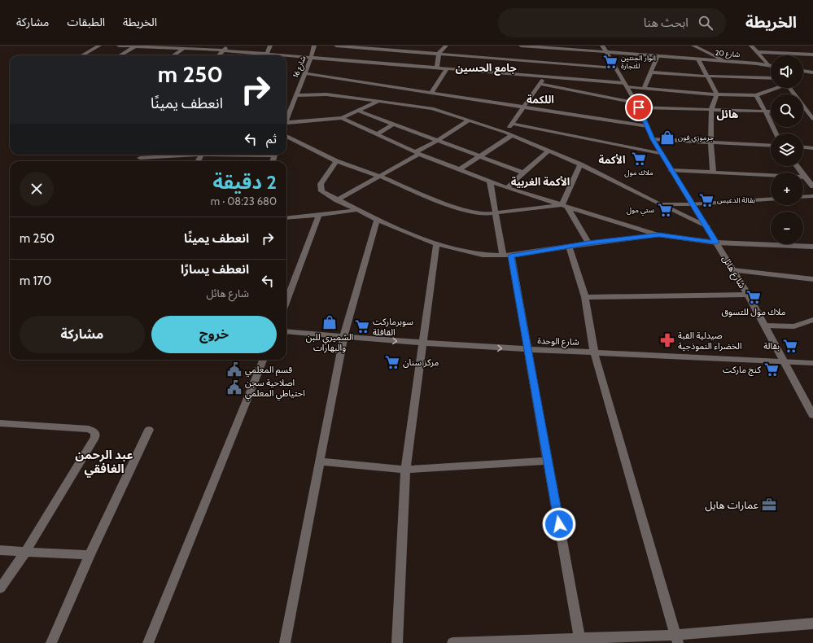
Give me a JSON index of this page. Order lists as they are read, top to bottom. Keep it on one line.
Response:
{"streets":{"street":["شارع 20","شارع 16","شارع هائل","شارع الوحدة"]},"crossings":[["شارع 20","شارع هائل"],["شارع هائل","شارع الوحدة"]],"one_way":["شارع الوحدة"],"districts":["جامع الحسين","اللكمة","هائل","الأكمة","الأكمة الغربية","عبد الرحمن الغافقي"],"places":{"supermarket":["انوار الجنتين للتجارة","ملاك مول","بقالة الدعيس","ستي مول","ملاك مول للتسوق","سوبرمارکت القافلة","بقالة","مركز سنان","كنج ماركت"],"shop":["جرموزي فون","الشميري للبن والبهارات"],"pharmacy":["صيدلية القبة الخضراء النموذجية"],"public building":["قسم المعلمي","اصلاحية سجن احتياطي المعلمي"],"office":["عمارات هايل"]},"page":{"header":"الخريطة","search":"ابحث هنا","nav":["الخريطة","الطبقات","مشاركة"],"map_buttons":["+","−"],"turn":["250 m","انعطف يمينًا"],"then":"ثم","heading":["2 دقيقة","680 m · 08:23"],"list":[{"name":"انعطف يمينًا","value":"250 m"},{"name":"انعطف يسارًا","note":"شارع هائل","value":"170 m"}],"buttons":["خروج","مشاركة"]}}
